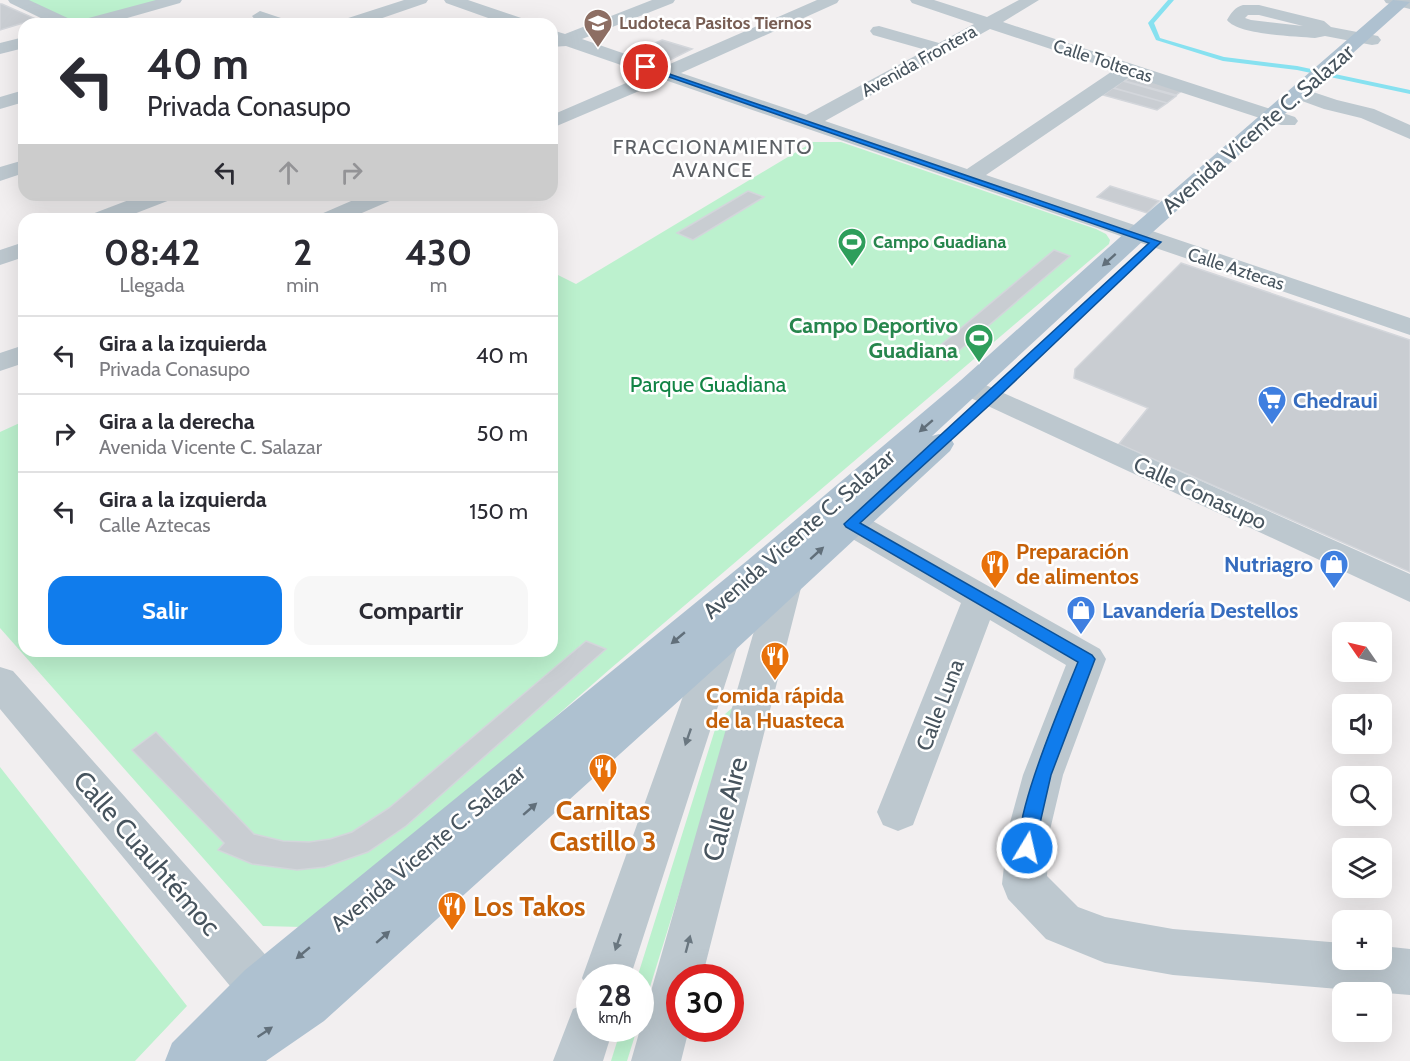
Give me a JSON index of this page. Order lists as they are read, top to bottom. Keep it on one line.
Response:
{"streets":{"main road":["Avenida Vicente C. Salazar"],"street":["Avenida Frontera","Calle Toltecas","Calle Aztecas","Calle Conasupo","Calle Luna","Calle Aire","Calle Cuauhtémoc"]},"crossings":[["Avenida Frontera","Calle Toltecas"],["Avenida Frontera","Calle Aztecas"],["Calle Toltecas","Avenida Vicente C. Salazar"],["Avenida Vicente C. Salazar","Calle Aztecas"],["Avenida Vicente C. Salazar","Calle Conasupo"],["Avenida Vicente C. Salazar","Calle Aire"],["Avenida Vicente C. Salazar","Calle Cuauhtémoc"]],"districts":["FRACCIONAMIENTO AVANCE"],"parks":["Parque Guadiana"],"places":{"school or university":["Ludoteca Pasitos Tiernos"],"sports":["Campo Guadiana","Campo Deportivo Guadiana"],"supermarket":["Chedraui"],"restaurant":["Preparación de alimentos","Comida rápida de la Huasteca","Carnitas Castillo 3","Los Takos"],"shop":["Nutriagro","Lavandería Destellos"]},"north":"top left","page":{"turn":["40 m","Privada Conasupo"],"eta":["08:42","Llegada","2","min","430","m"],"list":[{"name":"Gira a la izquierda","note":"Privada Conasupo","value":"40 m"},{"name":"Gira a la derecha","note":"Avenida Vicente C. Salazar","value":"50 m"},{"name":"Gira a la izquierda","note":"Calle Aztecas","value":"150 m"}],"buttons":["Salir","Compartir"],"map_buttons":["+","−"],"speed":"28 km/h","limit":"30"}}
